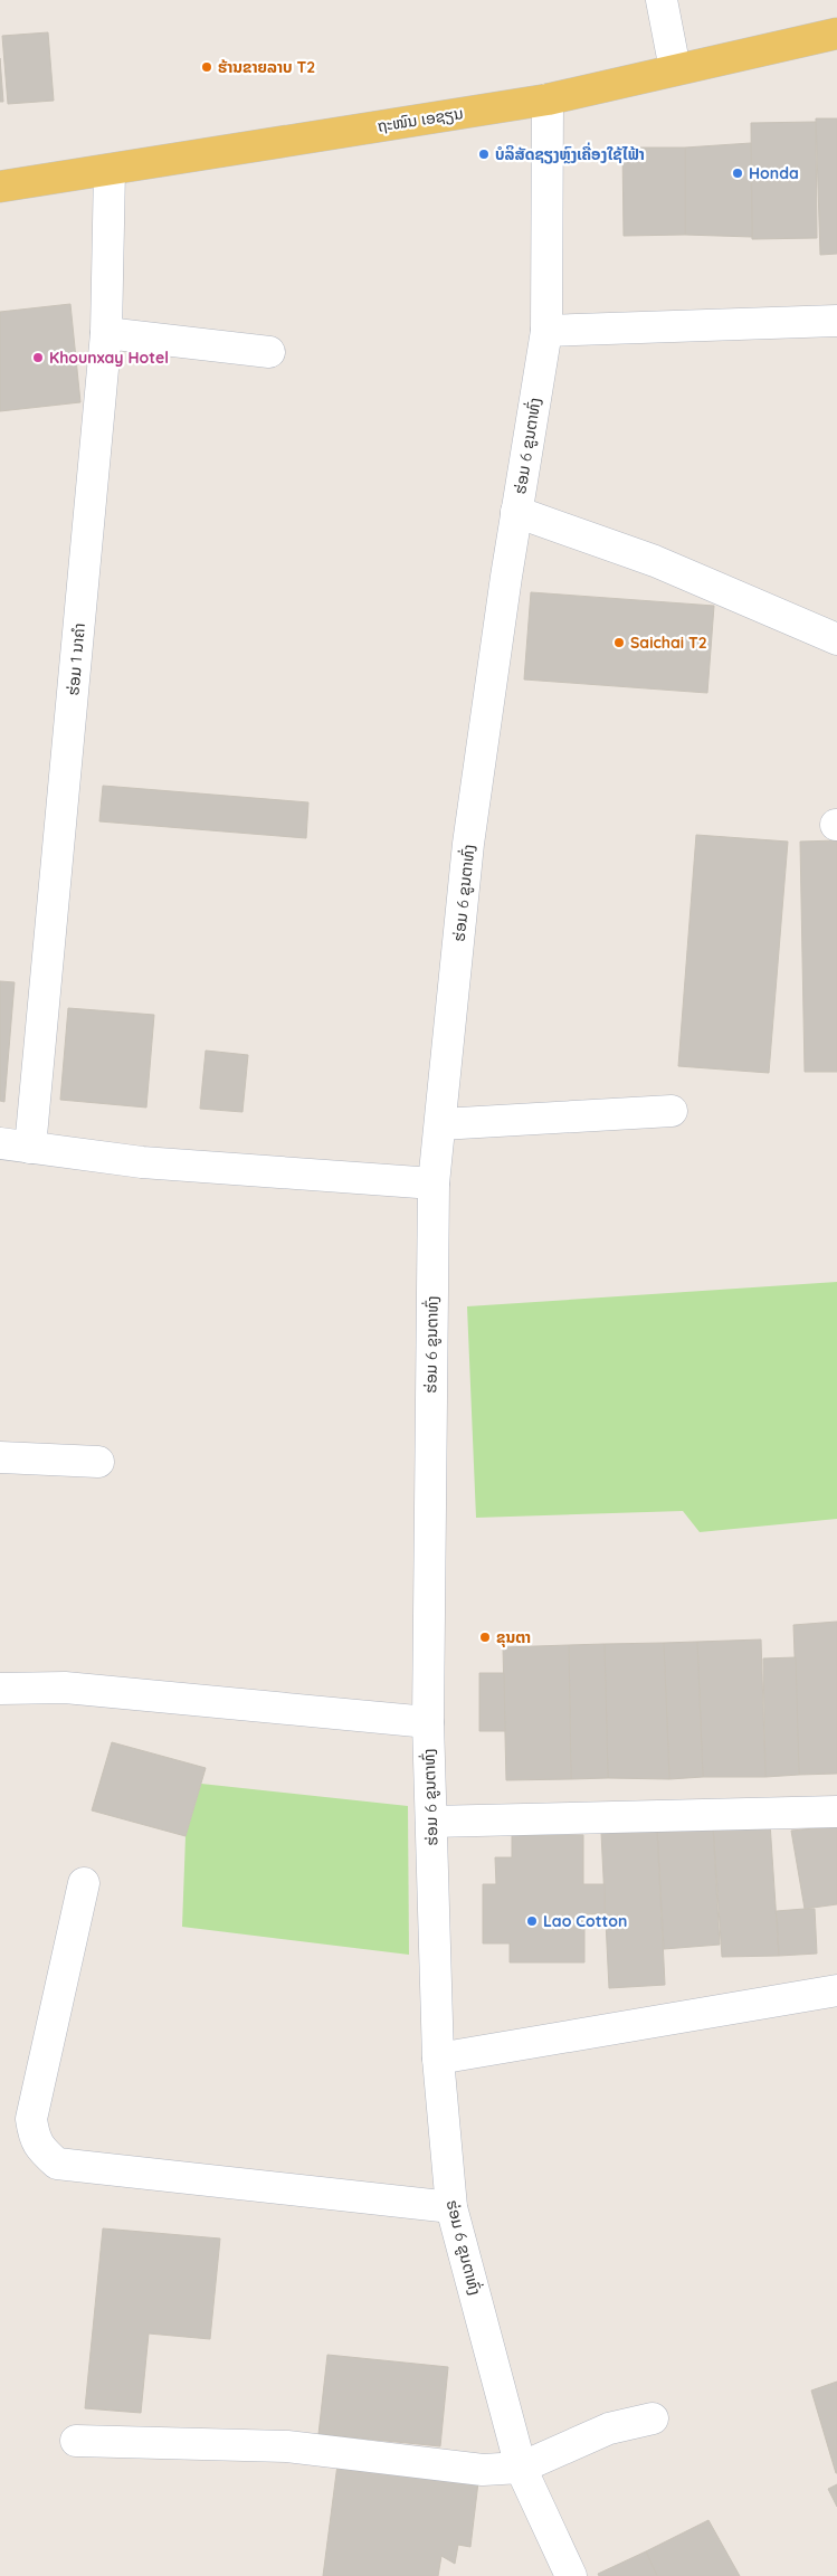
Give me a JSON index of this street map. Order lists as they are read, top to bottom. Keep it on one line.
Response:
{"streets":{"main road":["ຖະໜົນ ເອຊຽນ"],"street":["ຮ່ອມ 6 ຂູນຕາທົ່ງ","ຮ່ອມ 1 ນາຄຳ"]},"crossings":[["ຖະໜົນ ເອຊຽນ","ຮ່ອມ 6 ຂູນຕາທົ່ງ"],["ຖະໜົນ ເອຊຽນ","ຮ່ອມ 1 ນາຄຳ"]],"places":["ຮ້ານຂາຍລາບ T2","ບໍລິສັດຊຽງຫຼົງເຄື່ອງໃຊ້ໄຟ້າ","Honda","Khounxay Hotel","Saichai T2","ຂຸນຕາ","Lao Cotton"]}
